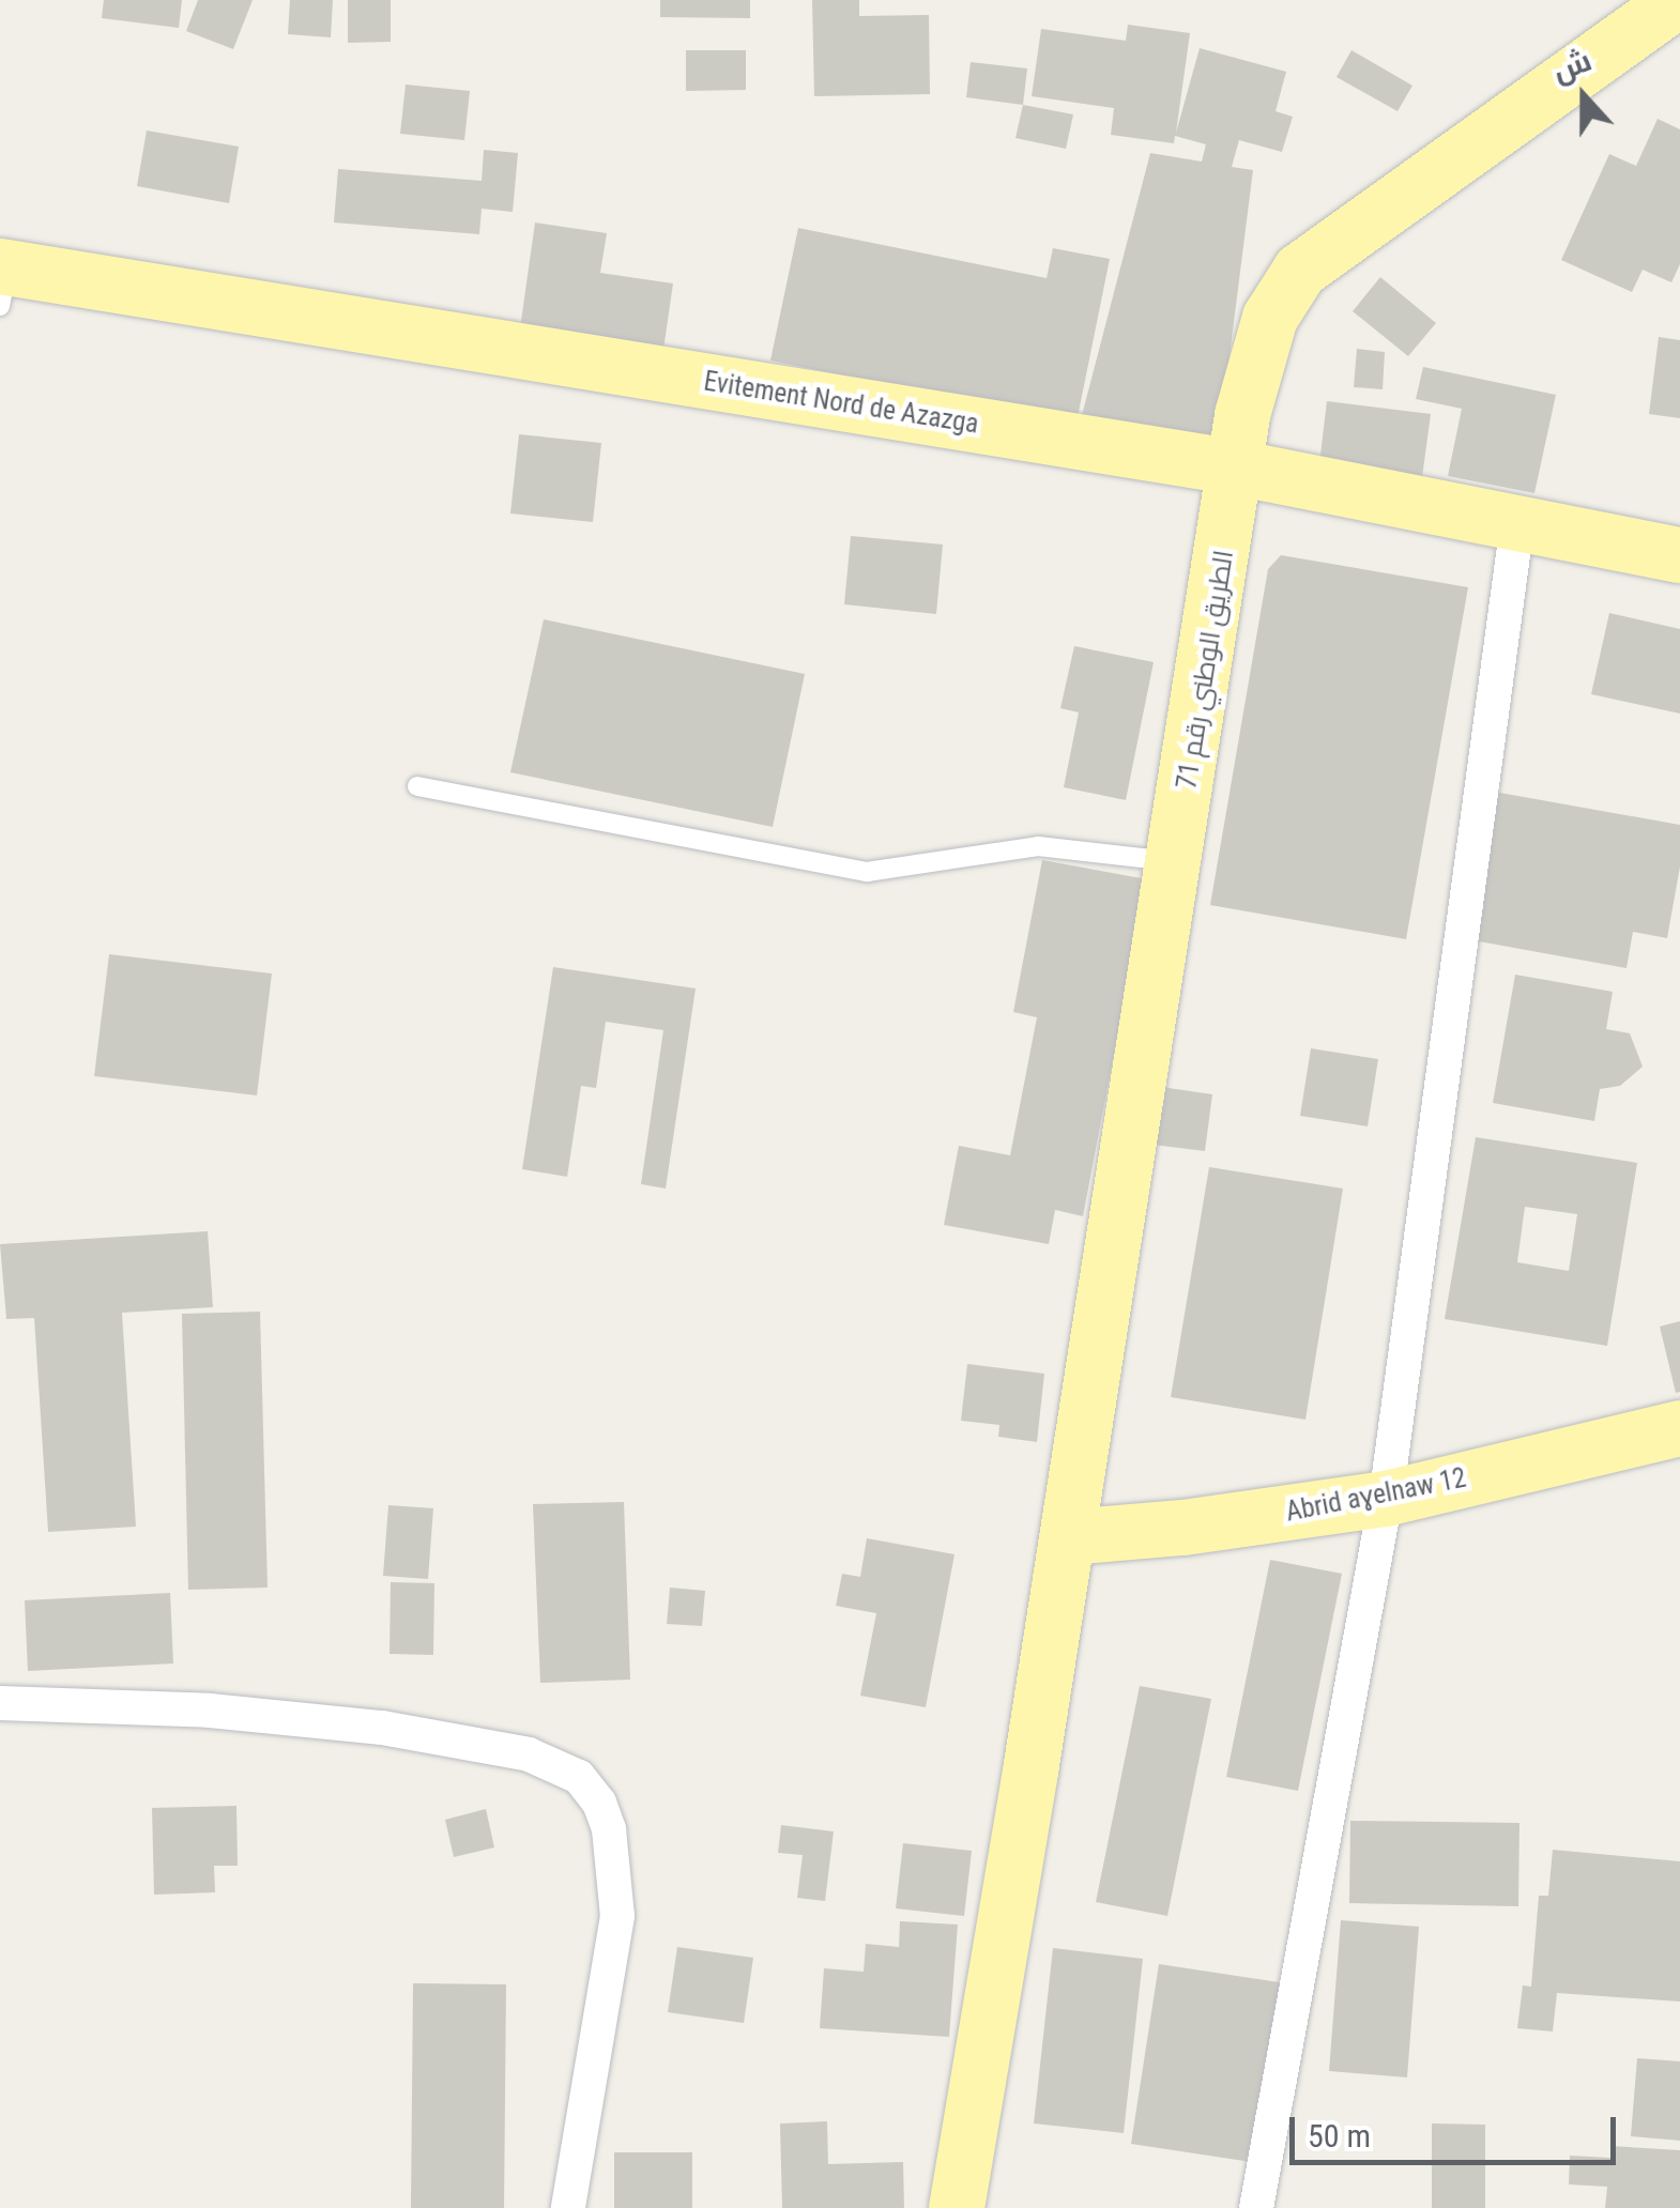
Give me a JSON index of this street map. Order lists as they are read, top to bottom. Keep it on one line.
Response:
{"streets":{"main road":["Evitement Nord de Azazga","الطريق الوطني رقم 71","Abrid aɣelnaw 12"]},"crossings":[["Evitement Nord de Azazga","الطريق الوطني رقم 71"],["الطريق الوطني رقم 71","Abrid aɣelnaw 12"]],"scale_bar":"50 m","north":"top"}
